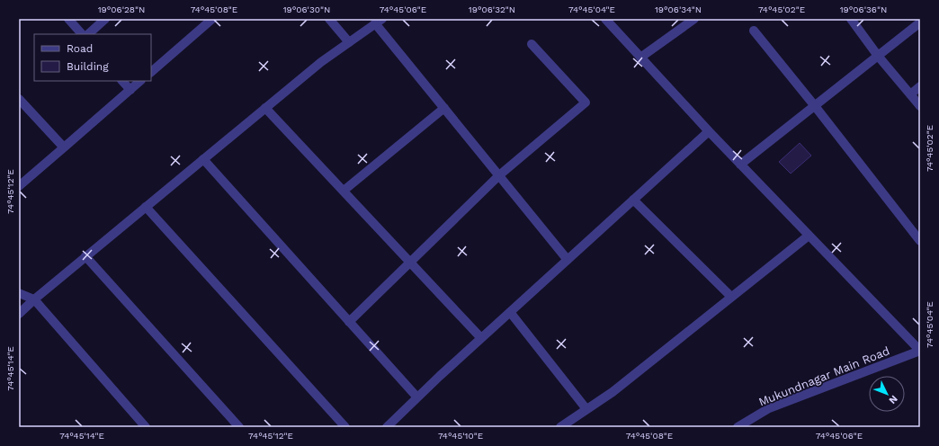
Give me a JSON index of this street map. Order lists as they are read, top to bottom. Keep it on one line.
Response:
{"streets":{"street":["Mukundnagar Main Road"]},"legend":["Road","Building"],"north":"bottom right","coordinates":["19°06'28\"N","74°45'08\"E","19°06'30\"N","74°45'06\"E","19°06'32\"N","74°45'04\"E","19°06'34\"N","74°45'02\"E","19°06'36\"N","74°45'12\"E","74°45'14\"E","74°45'10\"E"]}
